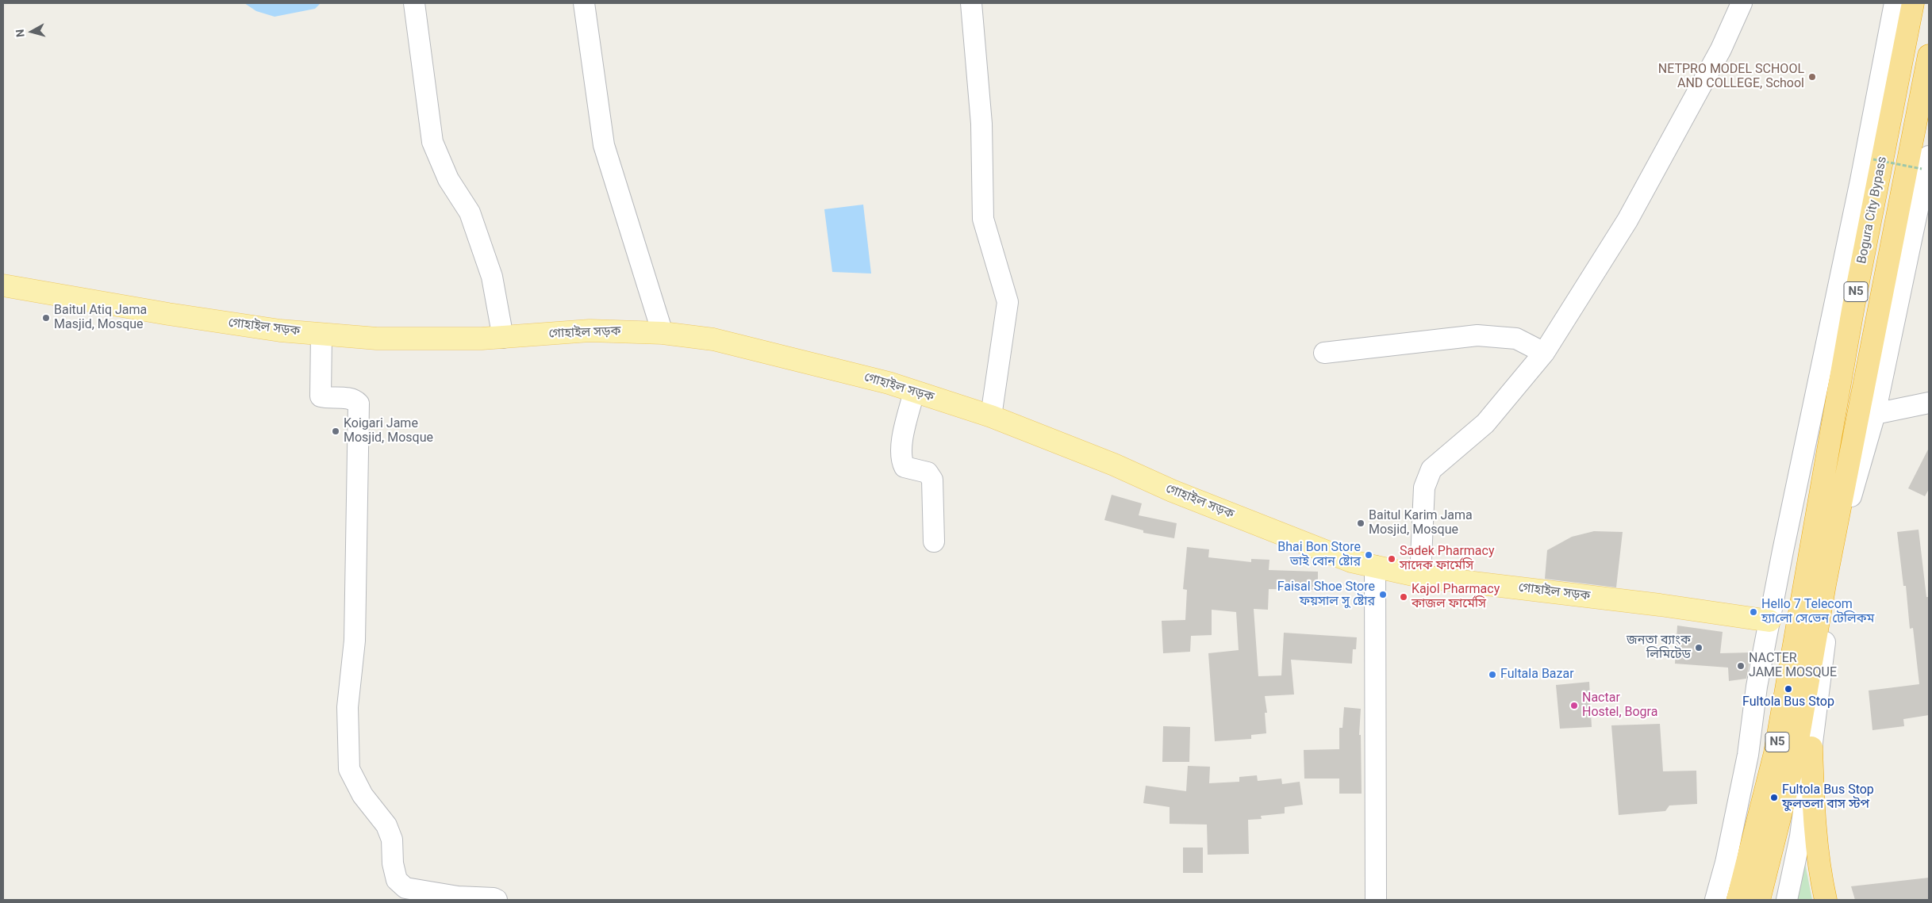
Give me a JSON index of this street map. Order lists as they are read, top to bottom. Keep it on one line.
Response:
{"streets":{"highway":["Bogura City Bypass","N5"],"main road":["গোহাইল সড়ক"]},"crossings":[["Bogura City Bypass","N5"]],"places":["NETPRO MODEL SCHOOL AND COLLEGE, School","Baitul Atiq Jama Masjid, Mosque","Koigari Jame Mosjid, Mosque","Baitul Karim Jama Mosjid, Mosque","Bhai Bon Store ভাই বোন ষ্টোর","Sadek Pharmacy সাদেক ফার্মেসি","Faisal Shoe Store ফয়সাল সু ষ্টোর","Kajol Pharmacy কাজল ফার্মেসি","Hello 7 Telecom হ্যা‌লো সে‌ভেন টে‌লিকম","জনতা ব্যাংক লিমিটেড","NACTER JAME MOSQUE","Fultala Bazar","Fultola Bus Stop","Nactar Hostel, Bogra","Fultola Bus Stop ফুলতলা বাস স্টপ"],"north":"left"}
